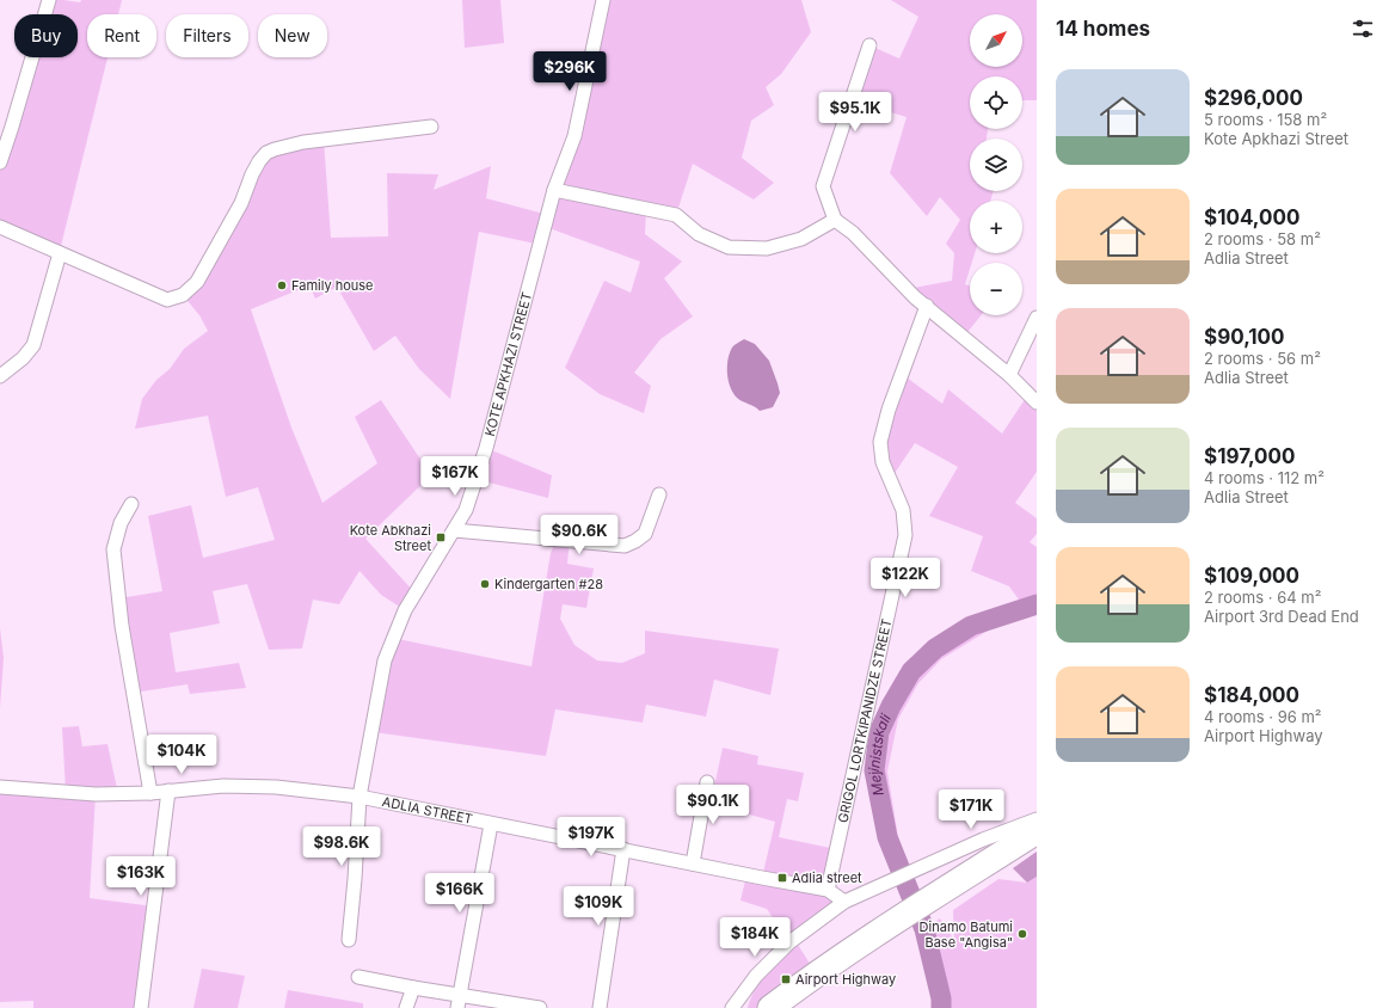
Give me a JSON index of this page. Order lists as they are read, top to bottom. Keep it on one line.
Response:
{"streets":{"street":["KOTE APKHAZI STREET","GRIGOL LORTKIPANIDZE STREET","ADLIA STREET"]},"crossings":[["KOTE APKHAZI STREET","ADLIA STREET"],["GRIGOL LORTKIPANIDZE STREET","ADLIA STREET"]],"water":["Mejinistskali"],"places":{"other":["Family house","Kindergarten #28","Dinamo Batumi Base \"Angisa\""],"transit":["Kote Abkhazi Street","Adlia street","Airport Highway"]},"north":"top right","page":{"heading":"14 homes","map_buttons":["+","−"],"chip":["Buy","Rent","Filters","New"],"price":["$296K","$95.1K","$167K","$90.6K","$122K","$104K","$90.1K","$171K","$197K","$98.6K","$163K","$166K","$109K","$184K"],"list":[{"name":"$296,000","note":"5 rooms · 158 m² · Kote Apkhazi Street"},{"name":"$104,000","note":"2 rooms · 58 m² · Adlia Street"},{"name":"$90,100","note":"2 rooms · 56 m² · Adlia Street"},{"name":"$197,000","note":"4 rooms · 112 m² · Adlia Street"},{"name":"$109,000","note":"2 rooms · 64 m² · Airport 3rd Dead End"},{"name":"$184,000","note":"4 rooms · 96 m² · Airport Highway"}]}}
